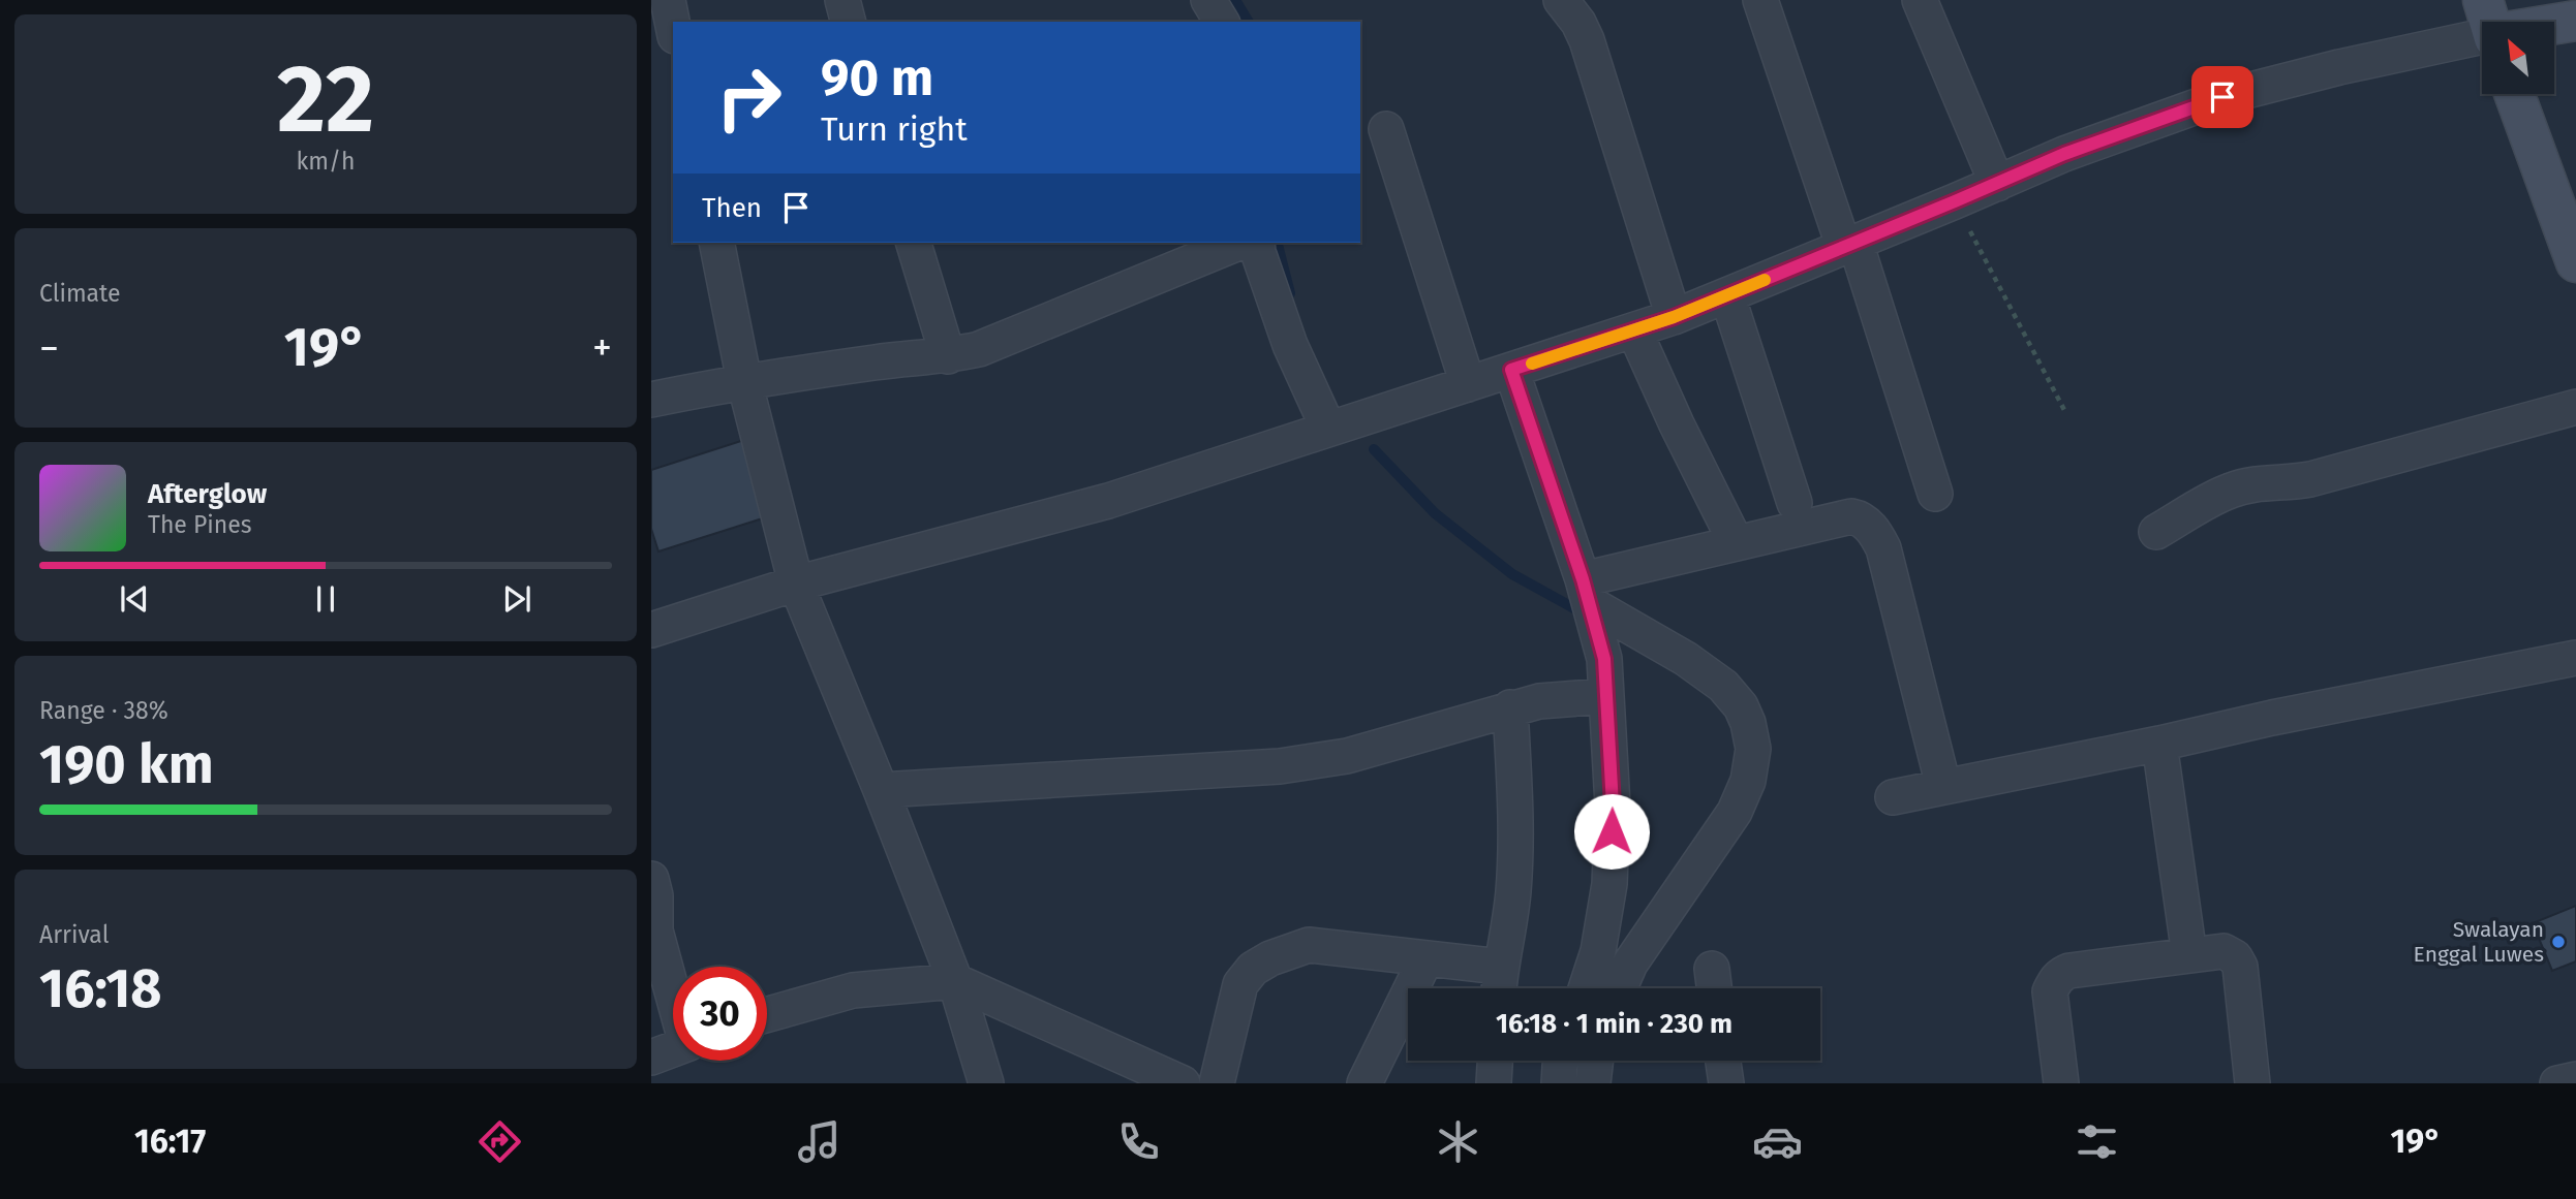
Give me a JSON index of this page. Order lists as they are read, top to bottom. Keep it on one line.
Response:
{"places":["Swalayan Enggal Luwes"],"north":"top left","page":{"tile":[["22","km/h"],"Climate",["Range · 38%","190 km"],["Arrival","16:18"]],"turn":["90 m","Turn right"],"then":"Then","heat":["−","19°","+"],"song":["Afterglow","The Pines"],"limit":"30","trip":"16:18 · 1 min · 230 m","tabs":["16:17","19°"]}}
